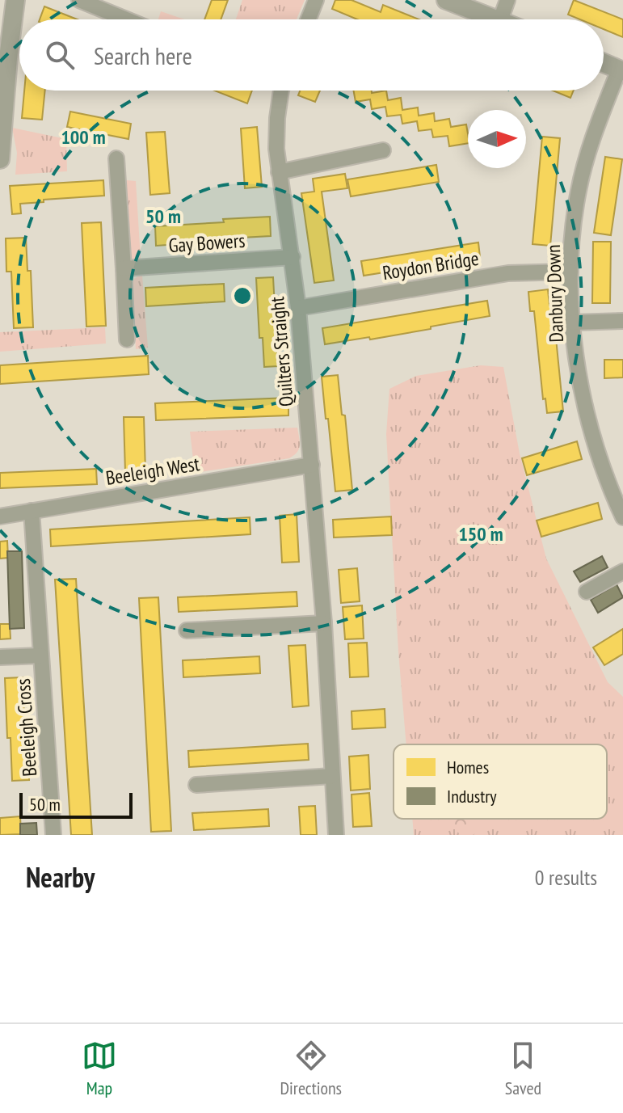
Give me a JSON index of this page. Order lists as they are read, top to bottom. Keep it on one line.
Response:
{"streets":{"street":["Gay Bowers","Roydon Bridge","Danbury Down","Quilters Straight","Beeleigh West","Beeleigh Cross"]},"crossings":[["Gay Bowers","Quilters Straight"],["Roydon Bridge","Danbury Down"],["Roydon Bridge","Quilters Straight"],["Quilters Straight","Beeleigh West"],["Beeleigh West","Beeleigh Cross"]],"legend":["Homes","Industry"],"scale_bar":"50 m","north":"right","page":{"search":"Search here","scale":"50 m","heading":["Nearby","0 results"],"nav":["Map","Directions","Saved"]},"rings":["100 m","50 m","150 m"]}
